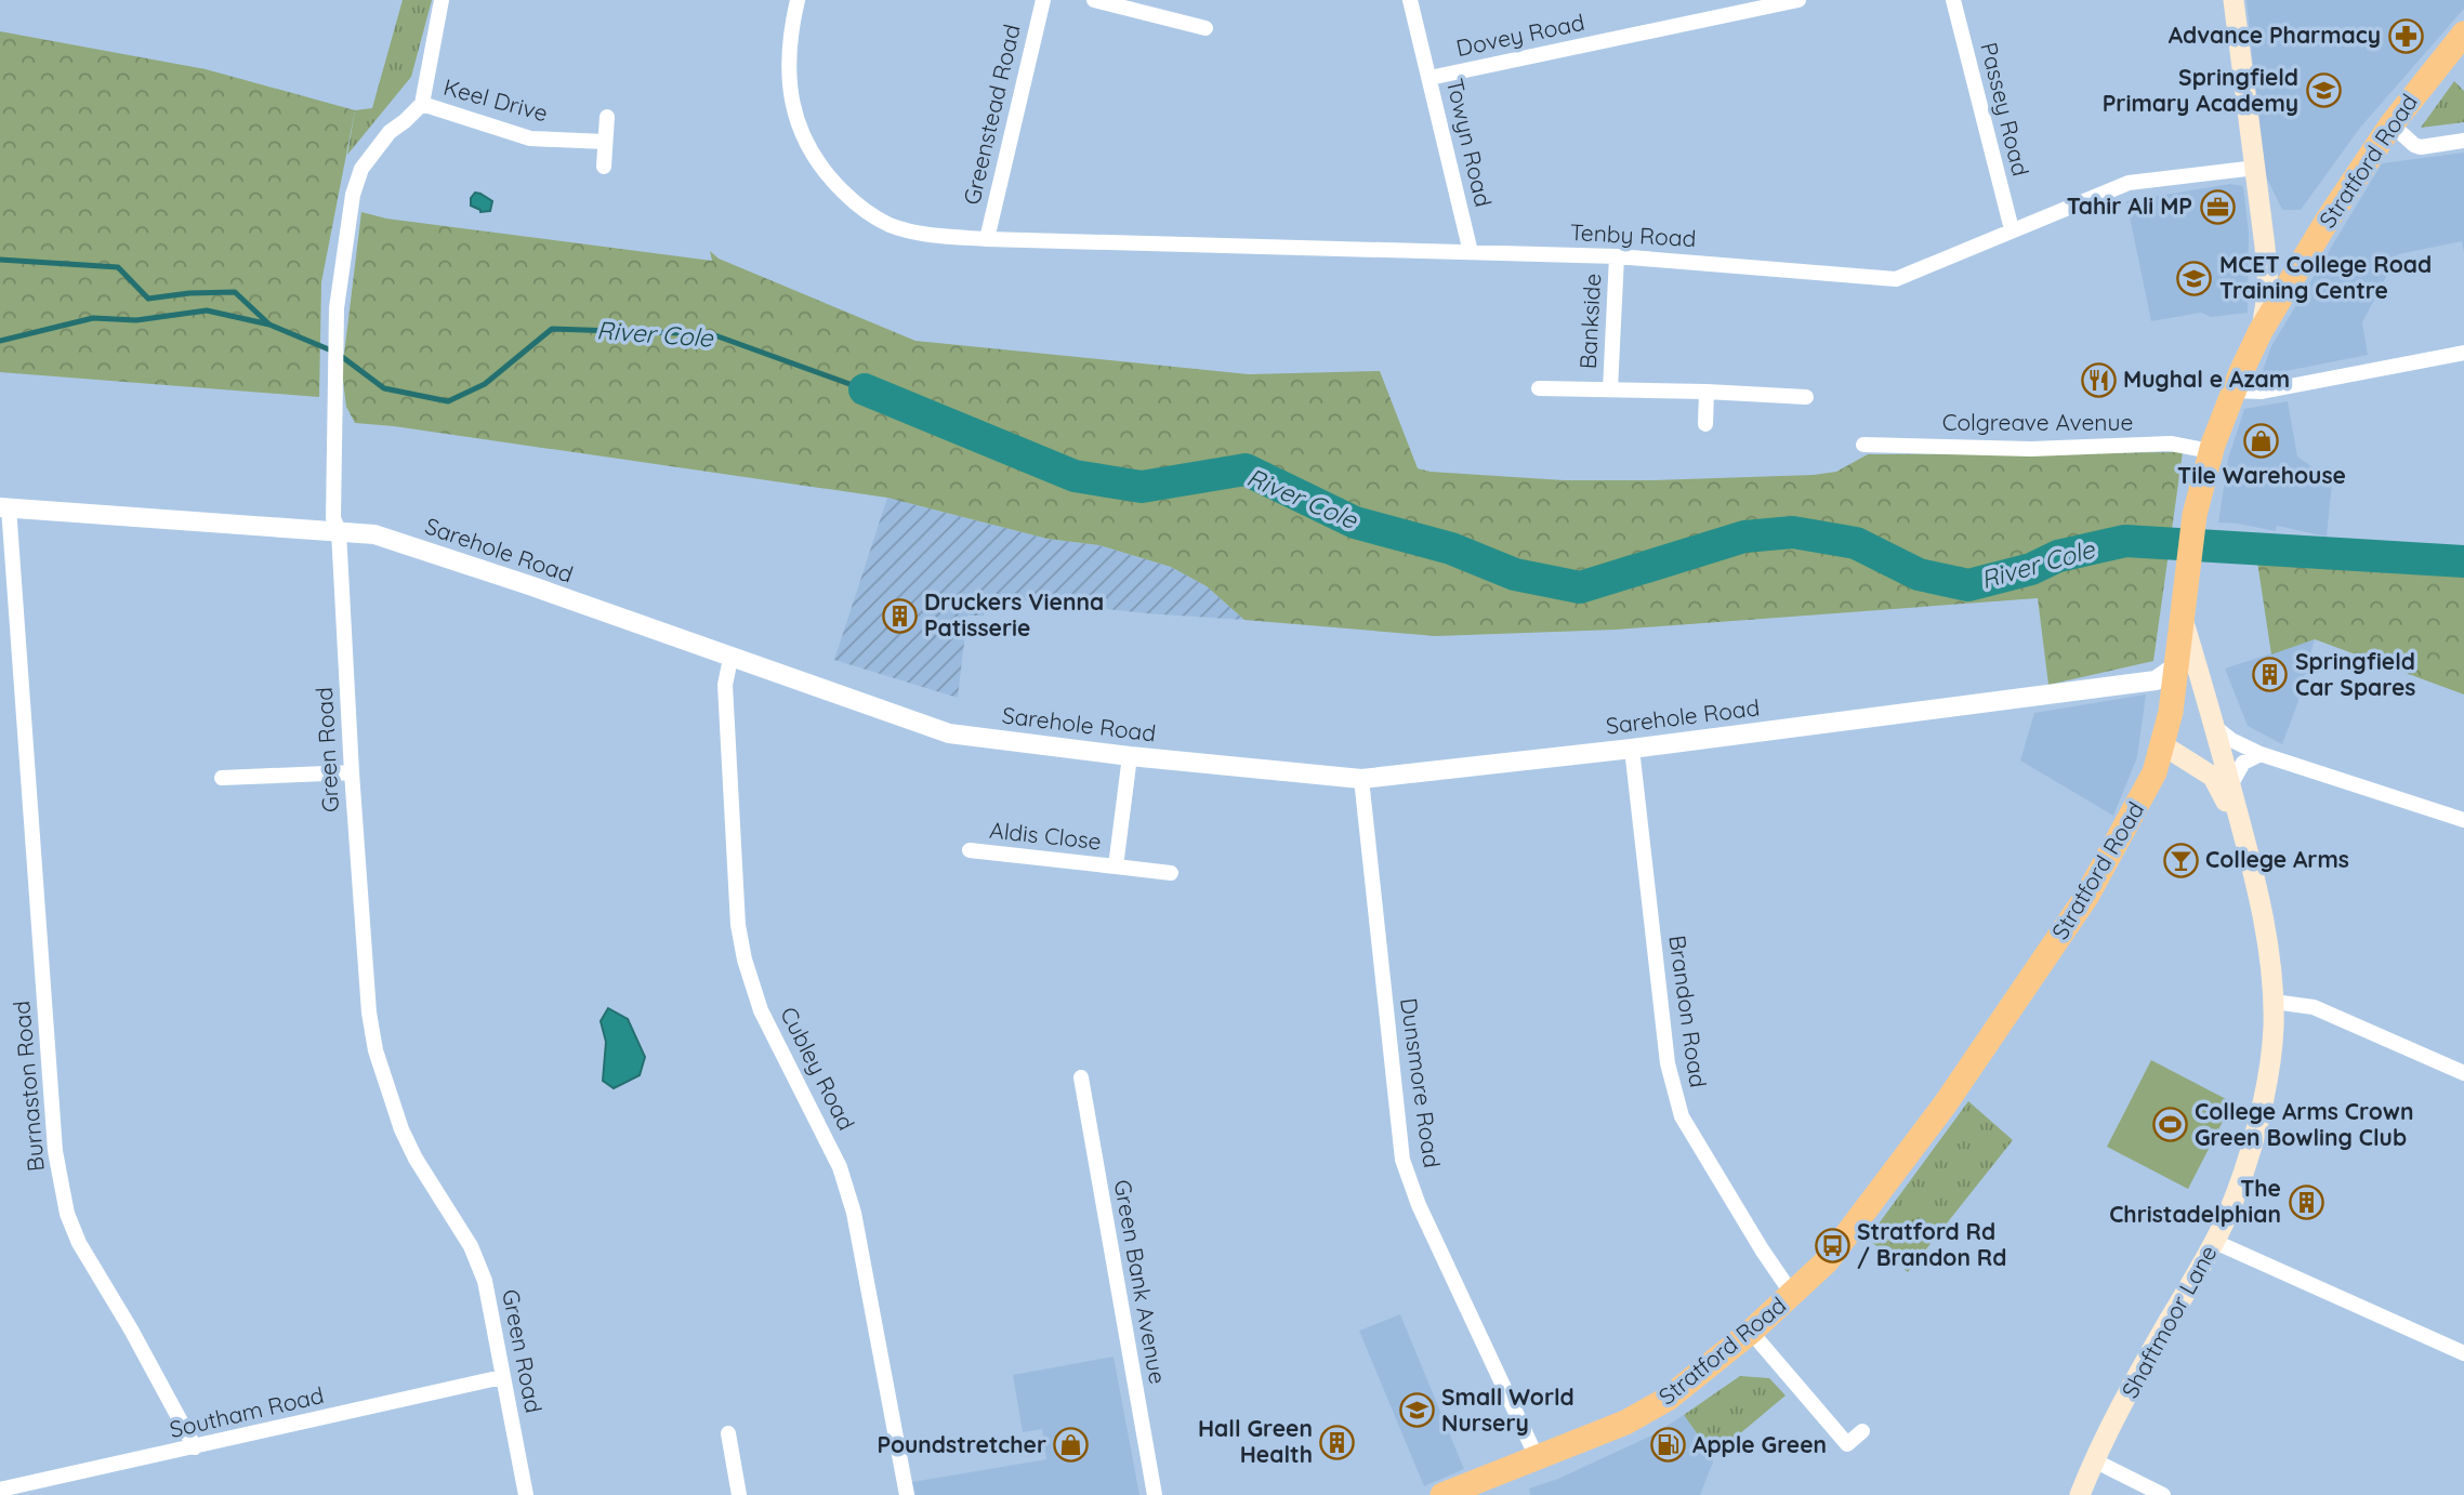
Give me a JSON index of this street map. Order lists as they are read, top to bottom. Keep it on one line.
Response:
{"streets":{"highway":["Stratford Road"],"main road":["Shaftmoor Lane"],"street":["Dovey Road","Keel Drive","Passey Road","Greenstead Road","Towyn Road","Tenby Road","Bankside","Colgreave Avenue","Sarehole Road","Green Road","Aldis Close","Brandon Road","Cubley Road","Dunsmore Road","Burnaston Road","Green Bank Avenue","Southam Road"]},"crossings":[["Dovey Road","Towyn Road"],["Keel Drive","Green Road"],["Passey Road","Tenby Road"],["Greenstead Road","Tenby Road"],["Towyn Road","Tenby Road"],["Stratford Road","Colgreave Avenue"],["Stratford Road","Sarehole Road"],["Stratford Road","Brandon Road"],["Stratford Road","Dunsmore Road"],["Stratford Road","Shaftmoor Lane"],["Tenby Road","Bankside"],["Sarehole Road","Green Road"],["Sarehole Road","Aldis Close"],["Sarehole Road","Brandon Road"],["Sarehole Road","Cubley Road"],["Sarehole Road","Dunsmore Road"],["Sarehole Road","Burnaston Road"],["Green Road","Southam Road"],["Burnaston Road","Southam Road"]],"water":["River Cole"],"places":{"pharmacy":["Advance Pharmacy"],"school or university":["Springfield Primary Academy","MCET College Road Training Centre","Small World Nursery"],"office":["Tahir Ali MP"],"restaurant":["Mughal e Azam"],"shop":["Tile Warehouse","Poundstretcher"],"building":["Druckers Vienna Patisserie","Springfield Car Spares","The Christadelphian","Hall Green Health"],"bar":["College Arms"],"sports":["College Arms Crown Green Bowling Club"],"bus stop":["Stratford Rd / Brandon Rd"],"fuel station":["Apple Green"]}}
